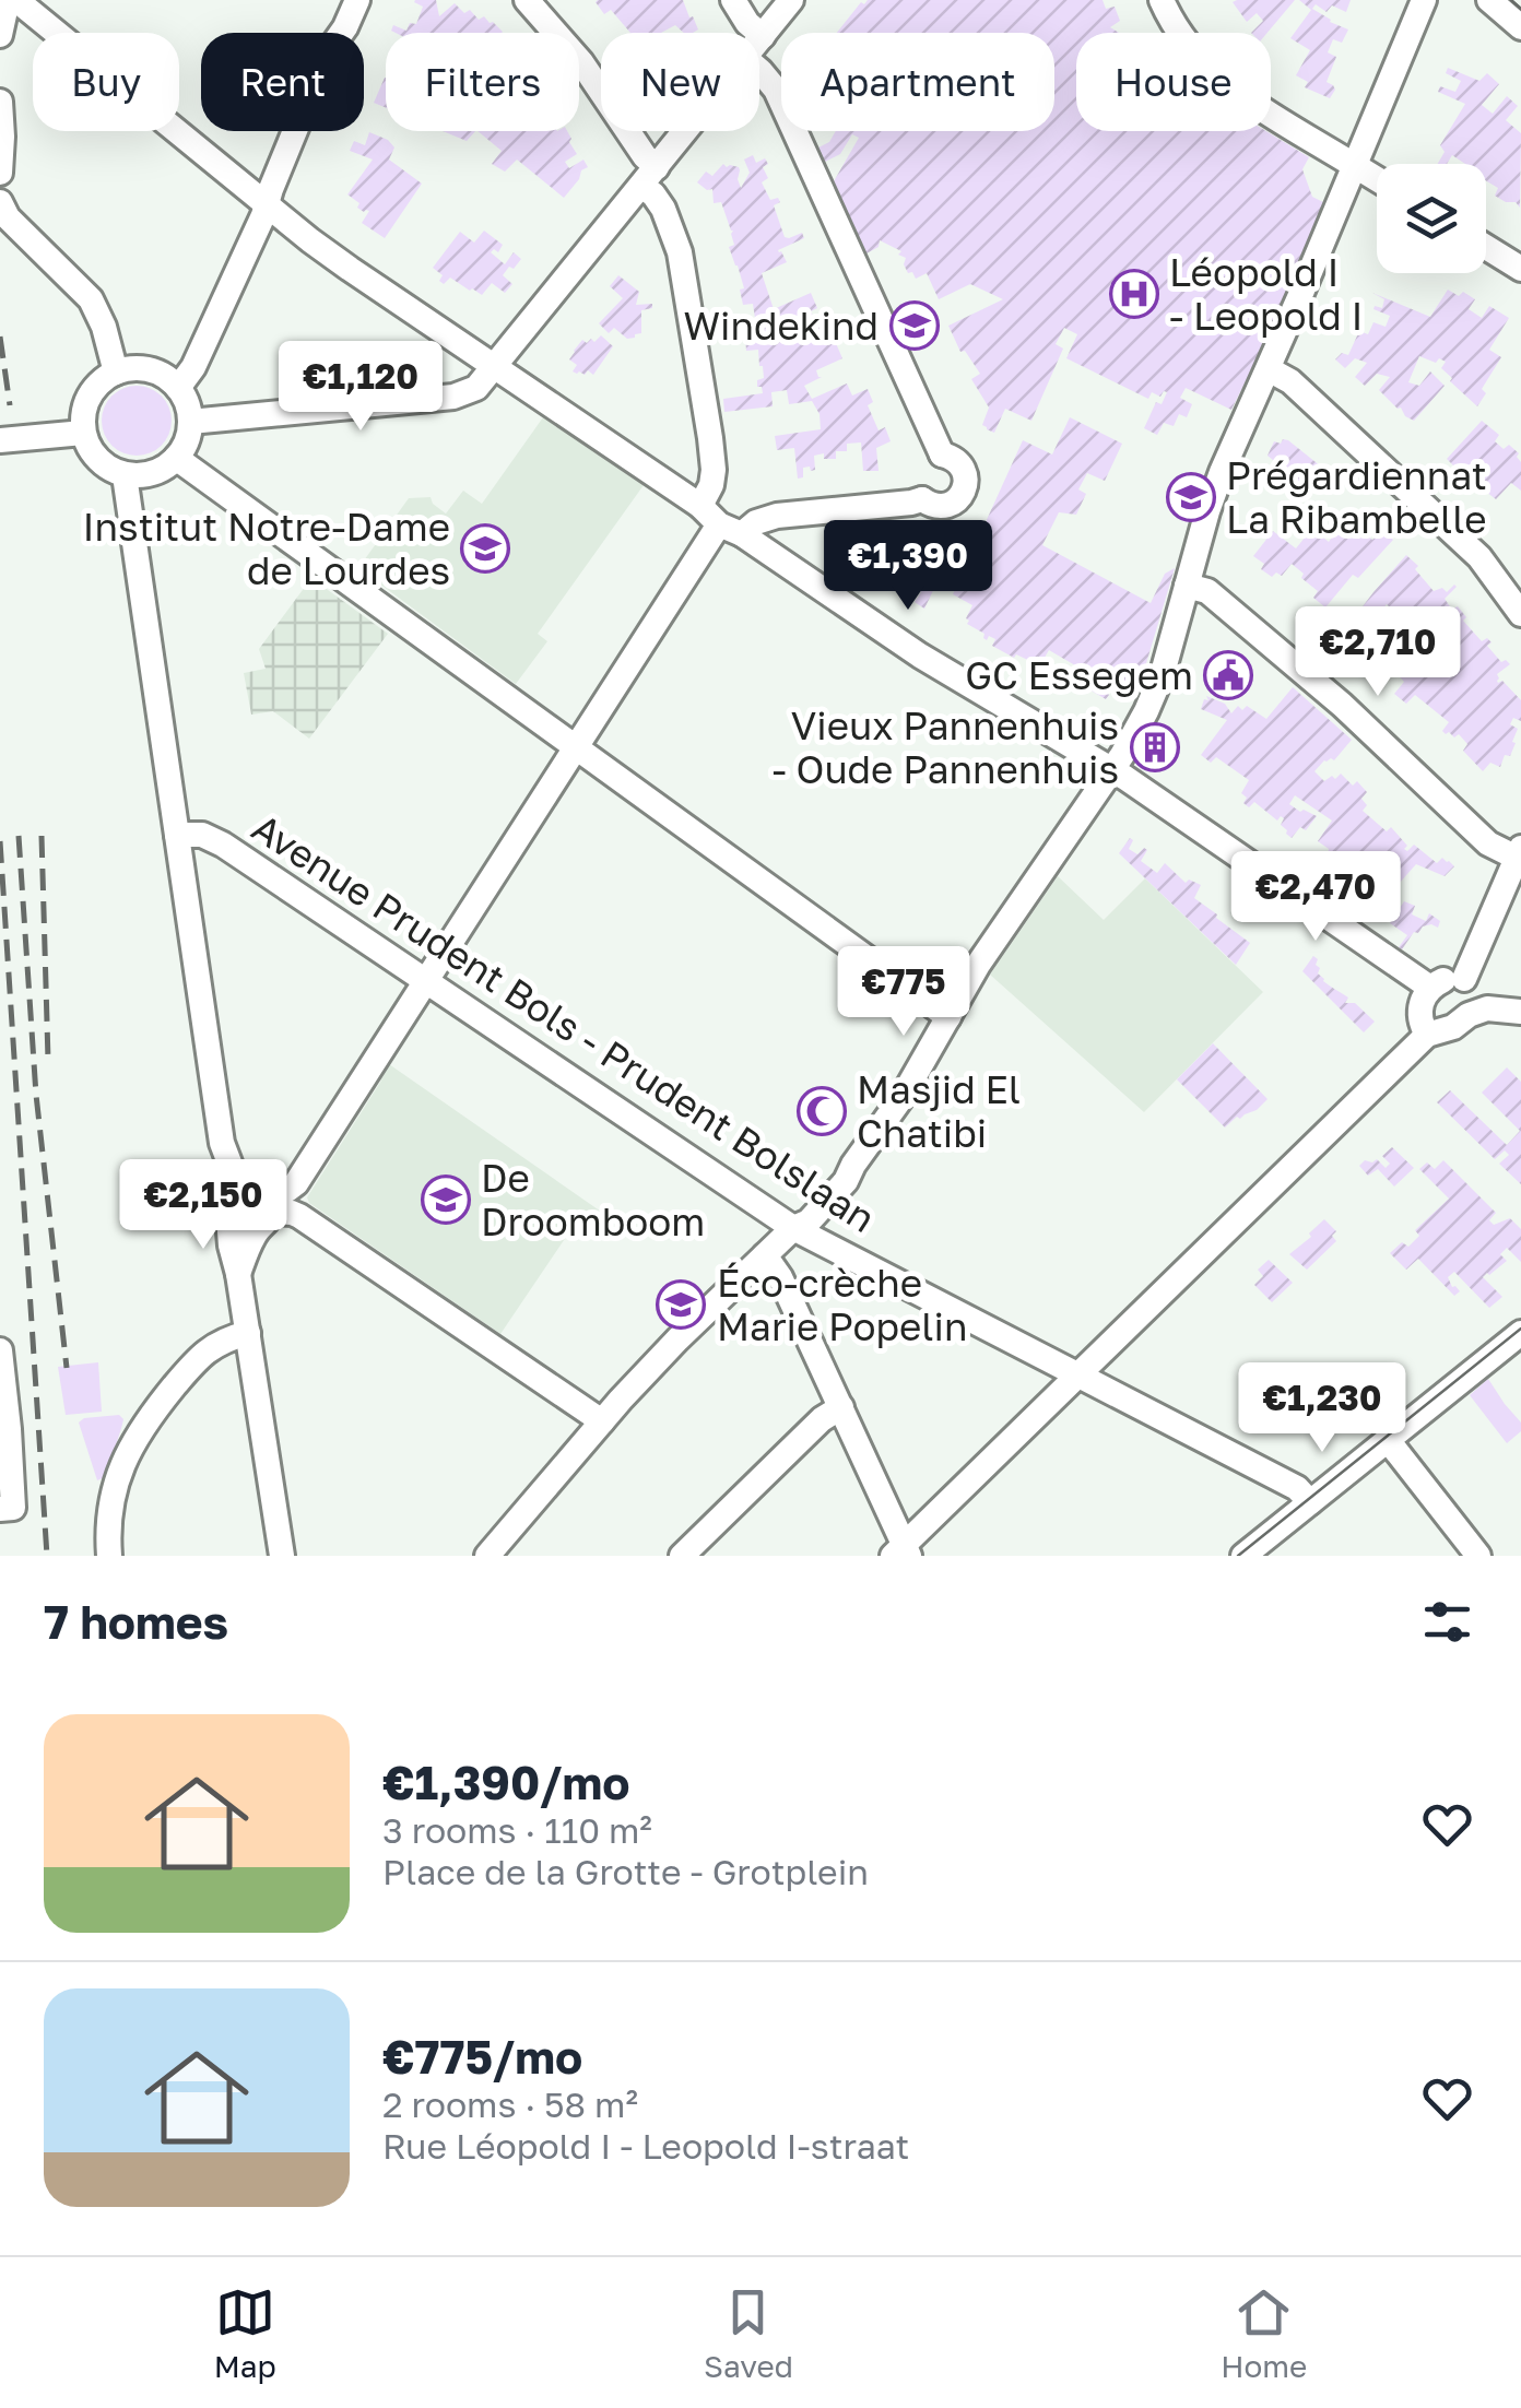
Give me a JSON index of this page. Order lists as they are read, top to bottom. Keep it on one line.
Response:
{"streets":{"street":["Avenue Prudent Bols - Prudent Bolslaan"]},"places":{"hospital":["Léopold I - Leopold I"],"school or university":["Windekind","Prégardiennat La Ribambelle","Institut Notre-Dame de Lourdes","De Droomboom","Éco-crèche Marie Popelin"],"public building":["GC Essegem"],"building":["Vieux Pannenhuis - Oude Pannenhuis"],"mosque":["Masjid El Chatibi"]},"page":{"chip":["Buy","Rent","Filters","New","Apartment","House"],"price":["€1,120","€1,390","€2,710","€2,470","€775","€2,150","€1,230"],"heading":"7 homes","list":[{"name":"€1,390/mo","note":"3 rooms · 110 m² · Place de la Grotte - Grotplein"},{"name":"€775/mo","note":"2 rooms · 58 m² · Rue Léopold I - Leopold I-straat"}],"tabs":["Map","Saved","Home"]}}
